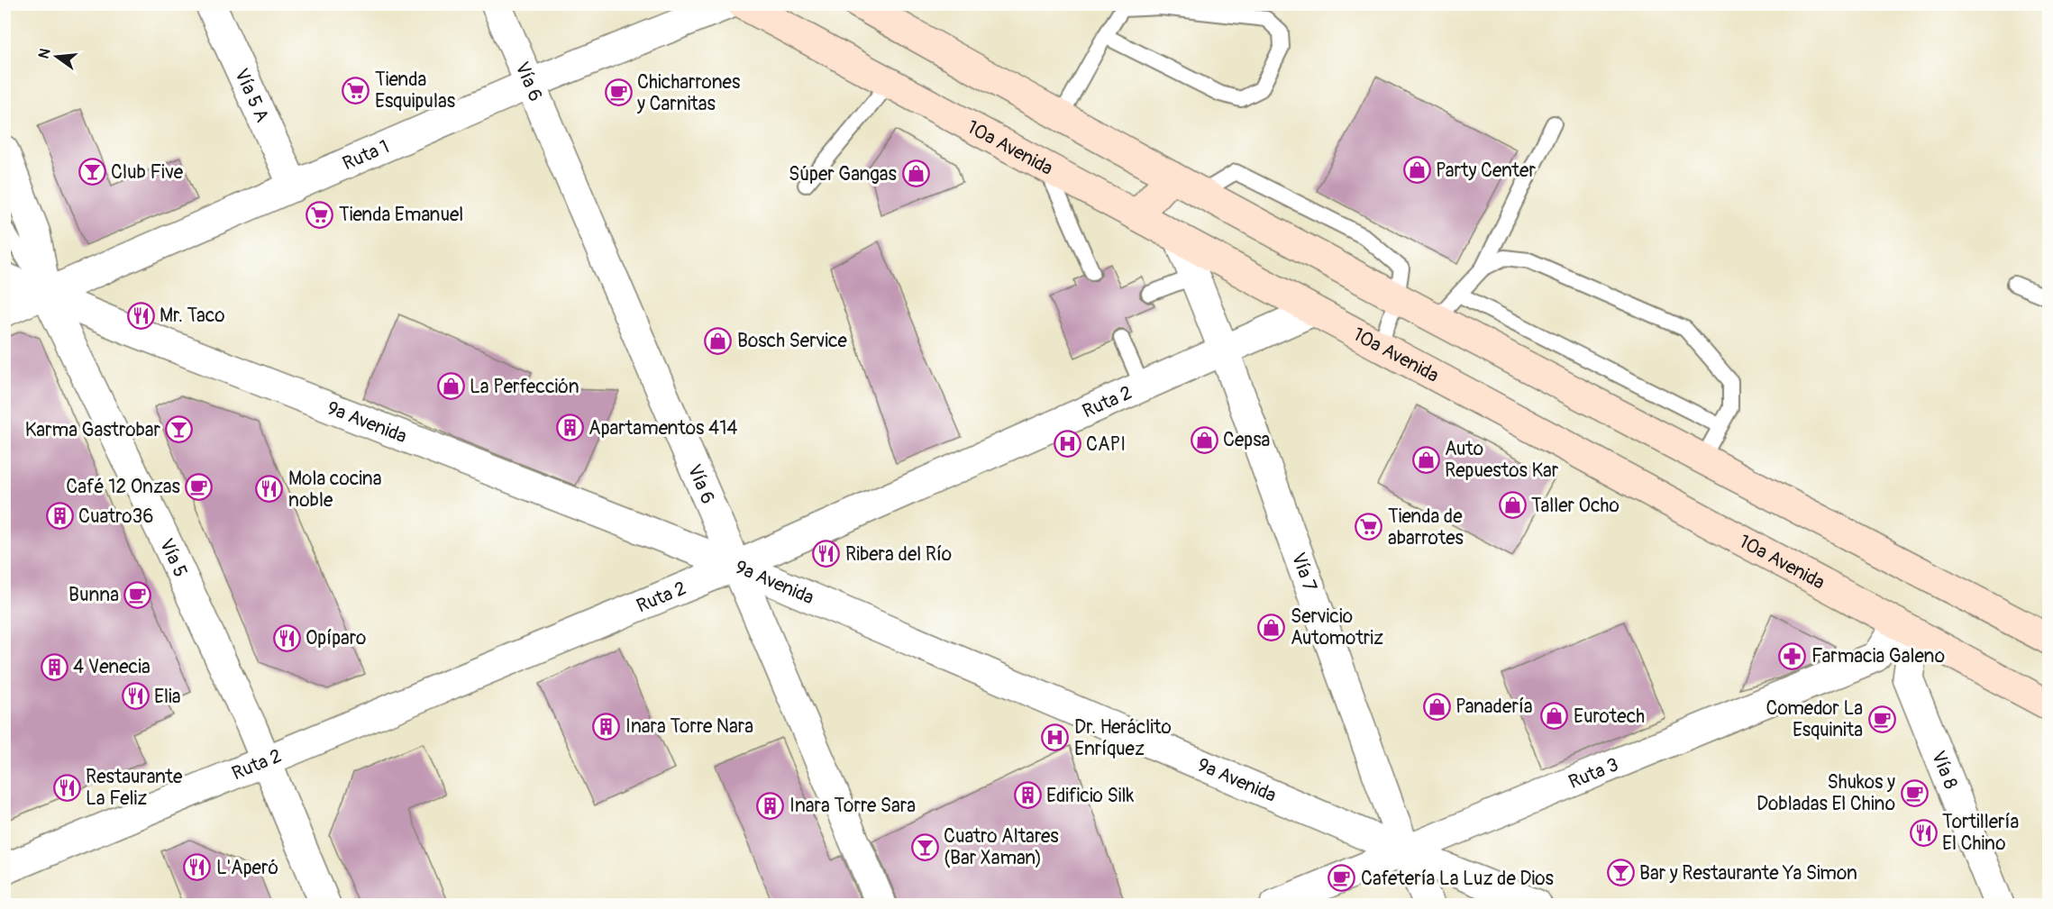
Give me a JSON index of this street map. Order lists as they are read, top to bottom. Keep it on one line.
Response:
{"streets":{"main road":["10a Avenida"],"street":["Vía 6","Vía 5 A","Ruta 1","Ruta 2","9a Avenida","Vía 5","Vía 7","Vía 8","Ruta 3"]},"crossings":[["Vía 6","Ruta 1"],["Vía 6","Ruta 2"],["Vía 6","9a Avenida"],["Vía 5 A","Ruta 1"],["10a Avenida","Ruta 2"],["10a Avenida","Vía 7"],["10a Avenida","Vía 8"],["10a Avenida","Ruta 3"],["Ruta 1","9a Avenida"],["Ruta 1","Vía 5"],["Ruta 2","9a Avenida"],["Ruta 2","Vía 5"],["Ruta 2","Vía 7"],["9a Avenida","Vía 5"],["9a Avenida","Vía 7"],["9a Avenida","Ruta 3"],["Vía 7","Ruta 3"],["Vía 8","Ruta 3"]],"places":{"supermarket":["Tienda Esquipulas","Tienda Emanuel","Tienda de abarrotes"],"cafe":["Chicharrones y Carnitas","Café 12 Onzas","Bunna","Comedor La Esquinita","Shukos y Dobladas El Chino","Cafetería La Luz de Dios"],"shop":["Party Center","Súper Gangas","Bosch Service","La Perfección","Cepsa","Auto Repuestos Kar","Taller Ocho","Servicio Automotriz","Panadería","Eurotech"],"bar":["Club Five","Karma Gastrobar","Cuatro Altares (Bar Xaman)","Bar y Restaurante Ya Simon"],"restaurant":["Mr. Taco","Mola cocina noble","Ribera del Río","Opíparo","Elia","Restaurante La Feliz","Tortillería El Chino","L'Aperó"],"building":["Apartamentos 414","Cuatro36","4 Venecia","Inara Torre Nara","Edificio Silk","Inara Torre Sara"],"hospital":["CAPI","Dr. Heráclito Enríquez"],"pharmacy":["Farmacia Galeno"]},"north":"left"}
